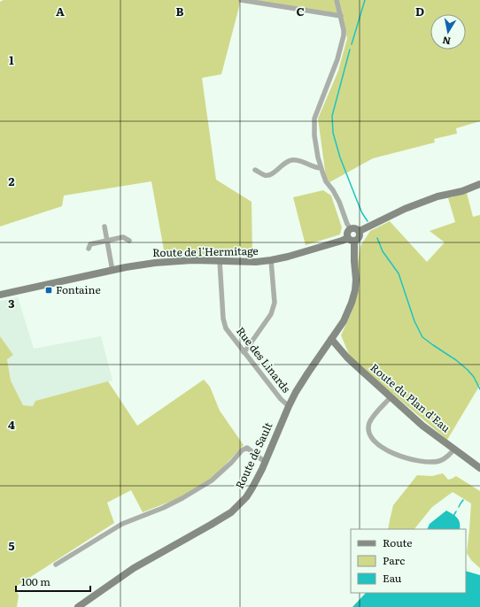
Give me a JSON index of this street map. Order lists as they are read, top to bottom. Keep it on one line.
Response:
{"streets":{"street":["Route de l'Hermitage","Rue des Linards","Route du Plan d'Eau","Route de Sault"]},"crossings":[["Route de l'Hermitage","Rue des Linards"],["Route de l'Hermitage","Route de Sault"],["Rue des Linards","Route de Sault"],["Route du Plan d'Eau","Route de Sault"]],"places":{"transit":["Fontaine"]},"legend":["Route","Parc","Eau"],"scale_bar":"100 m","north":"bottom","grid":{"columns":["A","B","C","D"],"rows":["1","2","3","4","5"]}}
